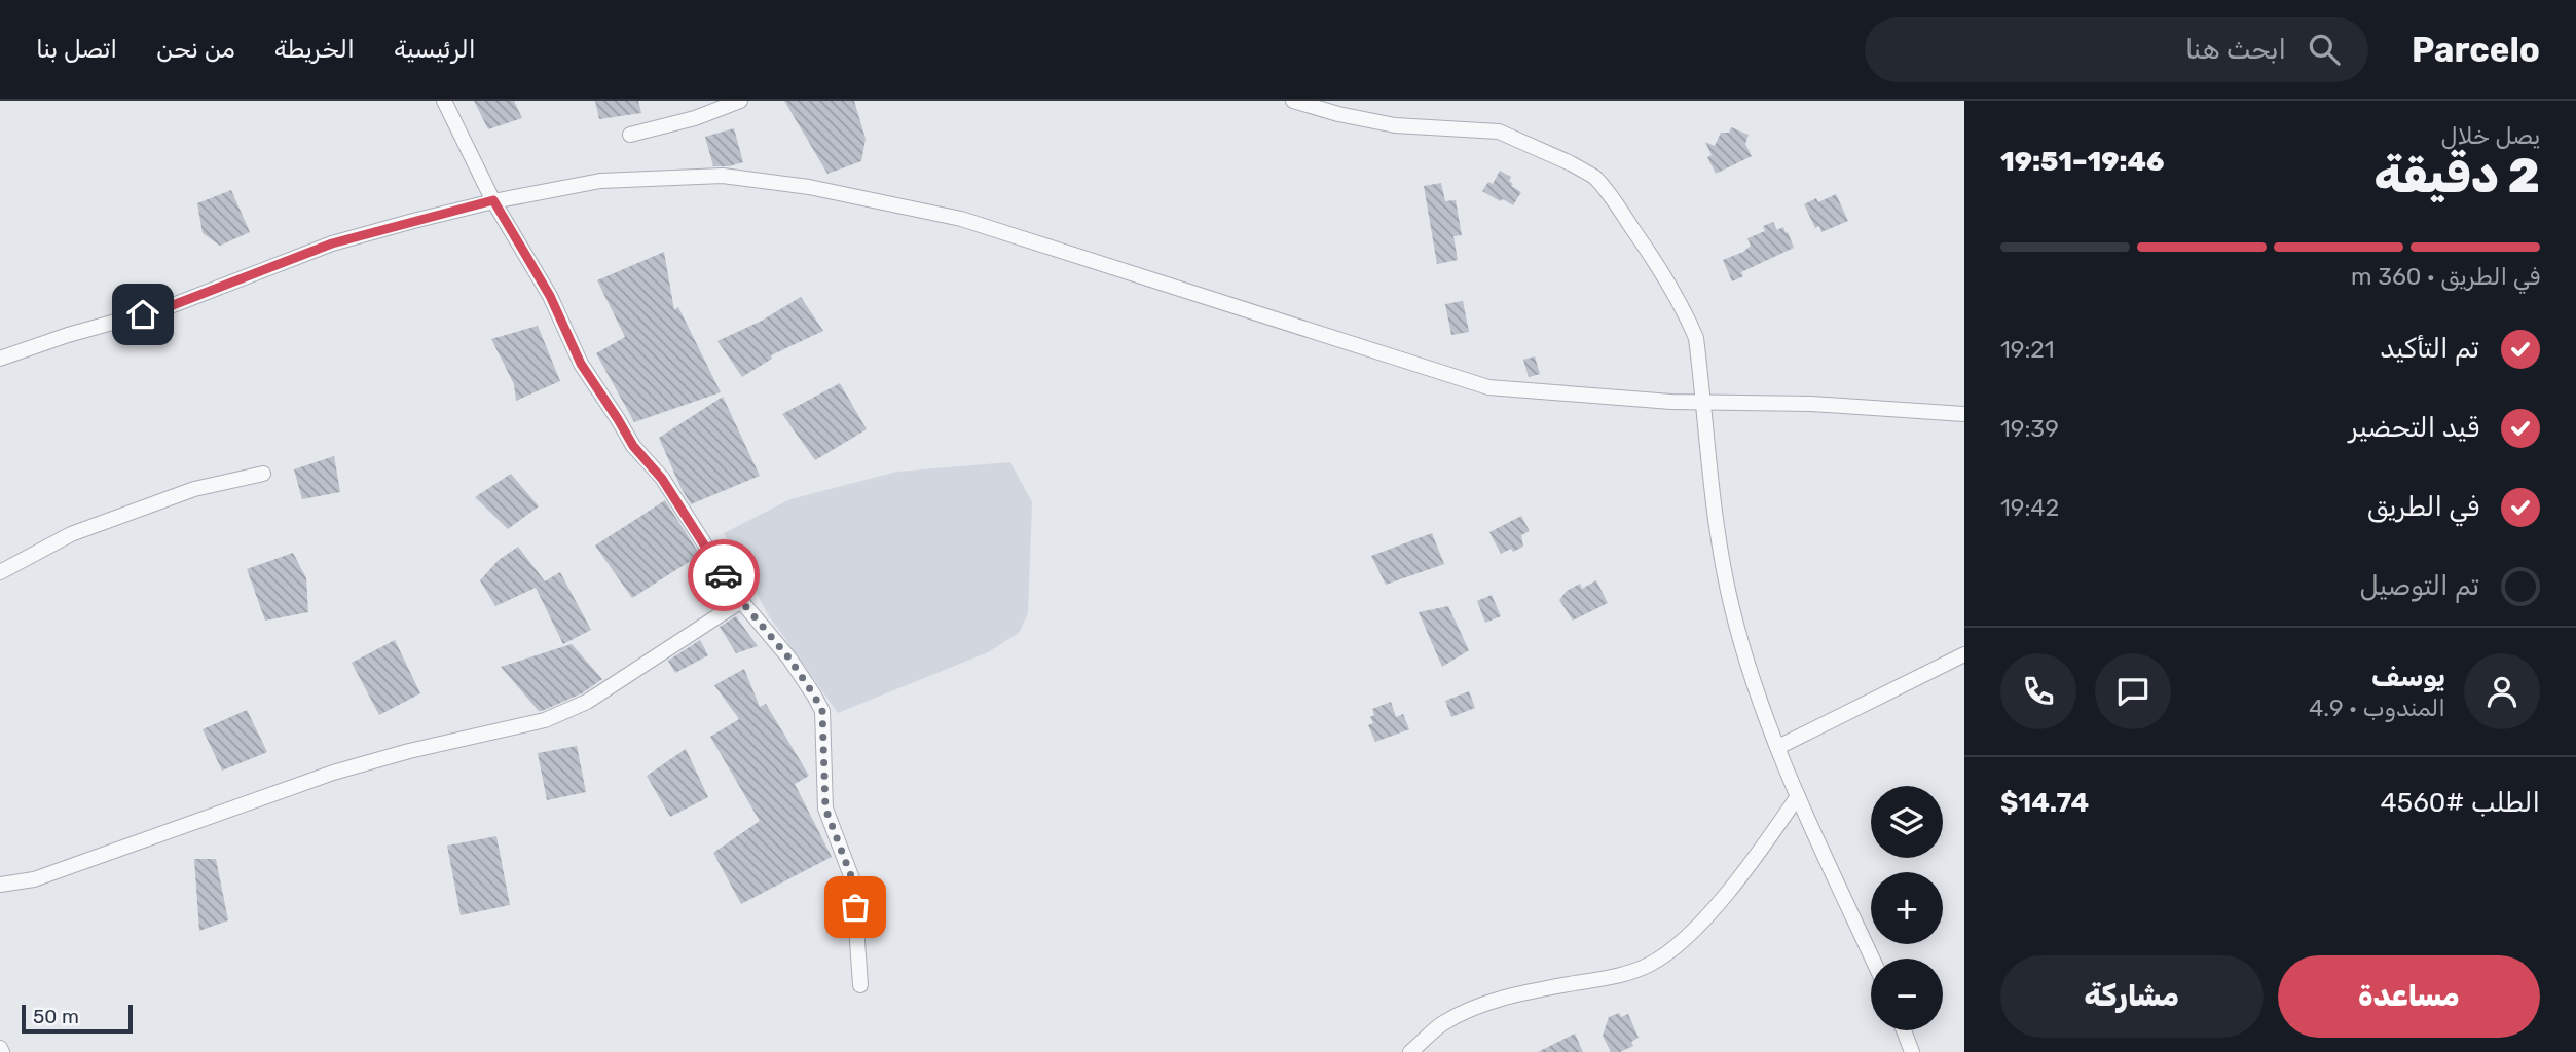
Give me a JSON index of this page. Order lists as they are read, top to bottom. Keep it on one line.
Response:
{"scale_bar":"50 m","page":{"header":"Parcelo","search":"ابحث هنا","nav":["الرئيسية","الخريطة","من نحن","اتصل بنا"],"heading":["2 دقيقة","يصل خلال","19:46–19:51"],"panel":["يوسف","المندوب · 4.9","الطلب #4560","$14.74"],"bar":"في الطريق · 360 m","list":[["تم التأكيد","19:21"],["قيد التحضير","19:39"],["في الطريق","19:42"],"تم التوصيل"],"map_buttons":["+","−"],"buttons":["مساعدة","مشاركة"],"scale":"50 m"}}
